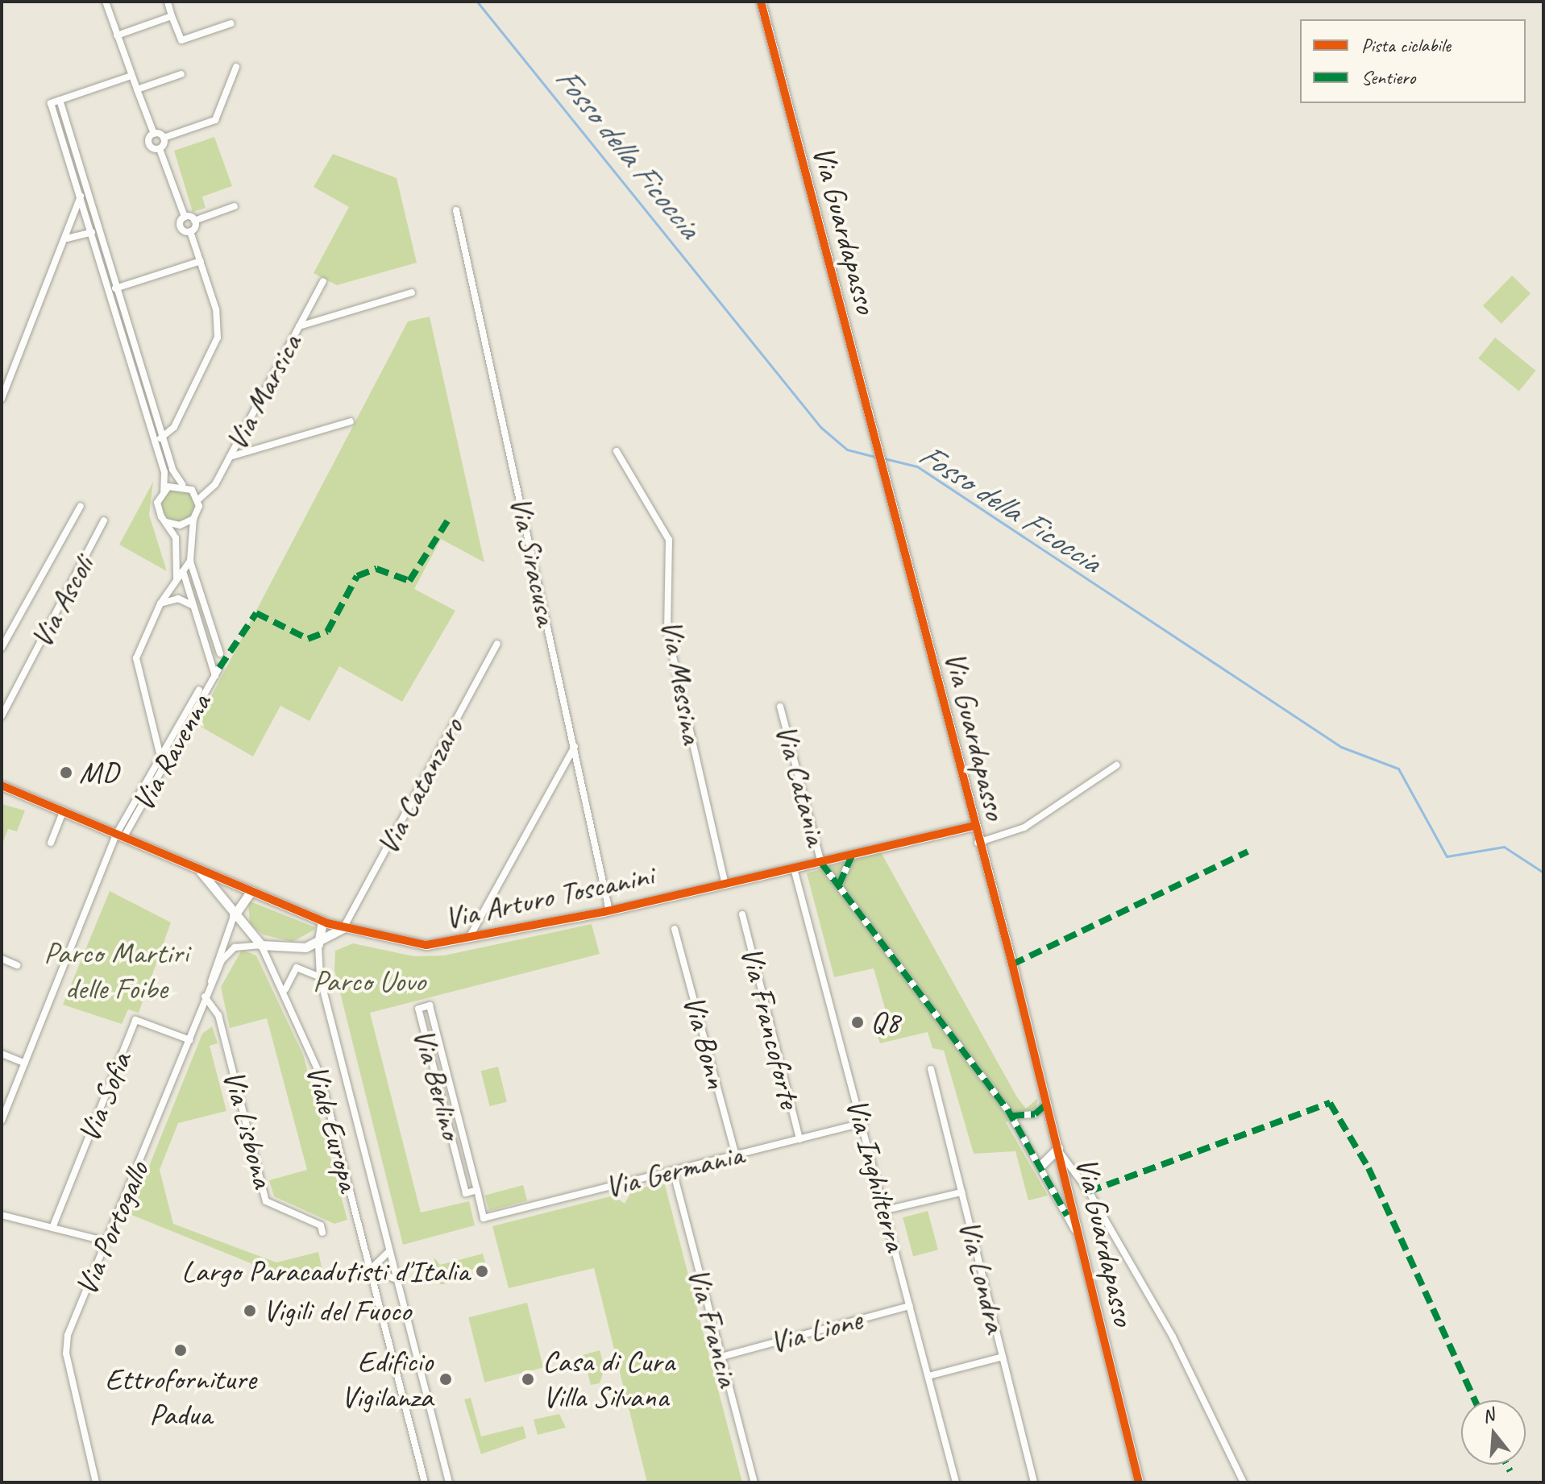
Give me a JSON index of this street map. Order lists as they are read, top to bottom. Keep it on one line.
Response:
{"streets":{"street":["Via Guardapasso","Via Marsica","Via Siracusa","Via Ascoli","Via Messina","Via Ravenna","Via Catania","Via Catanzaro","Via Arturo Toscanini","Via Francoforte","Via Bonn","Via Berlino","Via Sofia","Viale Europa","Via Lisbona","Via Germania","Via Inghilterra","Via Portogallo","Via Londra","Via Francia","Via Lione"]},"crossings":[["Via Guardapasso","Via Arturo Toscanini"],["Via Siracusa","Via Arturo Toscanini"],["Via Messina","Via Arturo Toscanini"],["Via Ravenna","Via Arturo Toscanini"],["Via Catania","Via Arturo Toscanini"],["Via Catanzaro","Via Arturo Toscanini"],["Via Arturo Toscanini","Via Inghilterra"],["Via Francoforte","Via Germania"],["Via Bonn","Via Germania"],["Via Berlino","Via Germania"],["Via Sofia","Via Portogallo"],["Viale Europa","Via Portogallo"],["Via Lisbona","Via Portogallo"],["Via Germania","Via Inghilterra"],["Via Germania","Via Francia"],["Via Inghilterra","Via Lione"],["Via Francia","Via Lione"]],"water":["Fosso della Ficoccia"],"parks":["Parco Martiri delle Foibe","Parco Uovo"],"places":["MD","Q8","Largo Paracadutisti d'Italia","Vigili del Fuoco","Ettroforniture Padua","Edificio Vigilanza","Casa di Cura Villa Silvana"],"legend":["Pista ciclabile","Sentiero"],"north":"top"}
